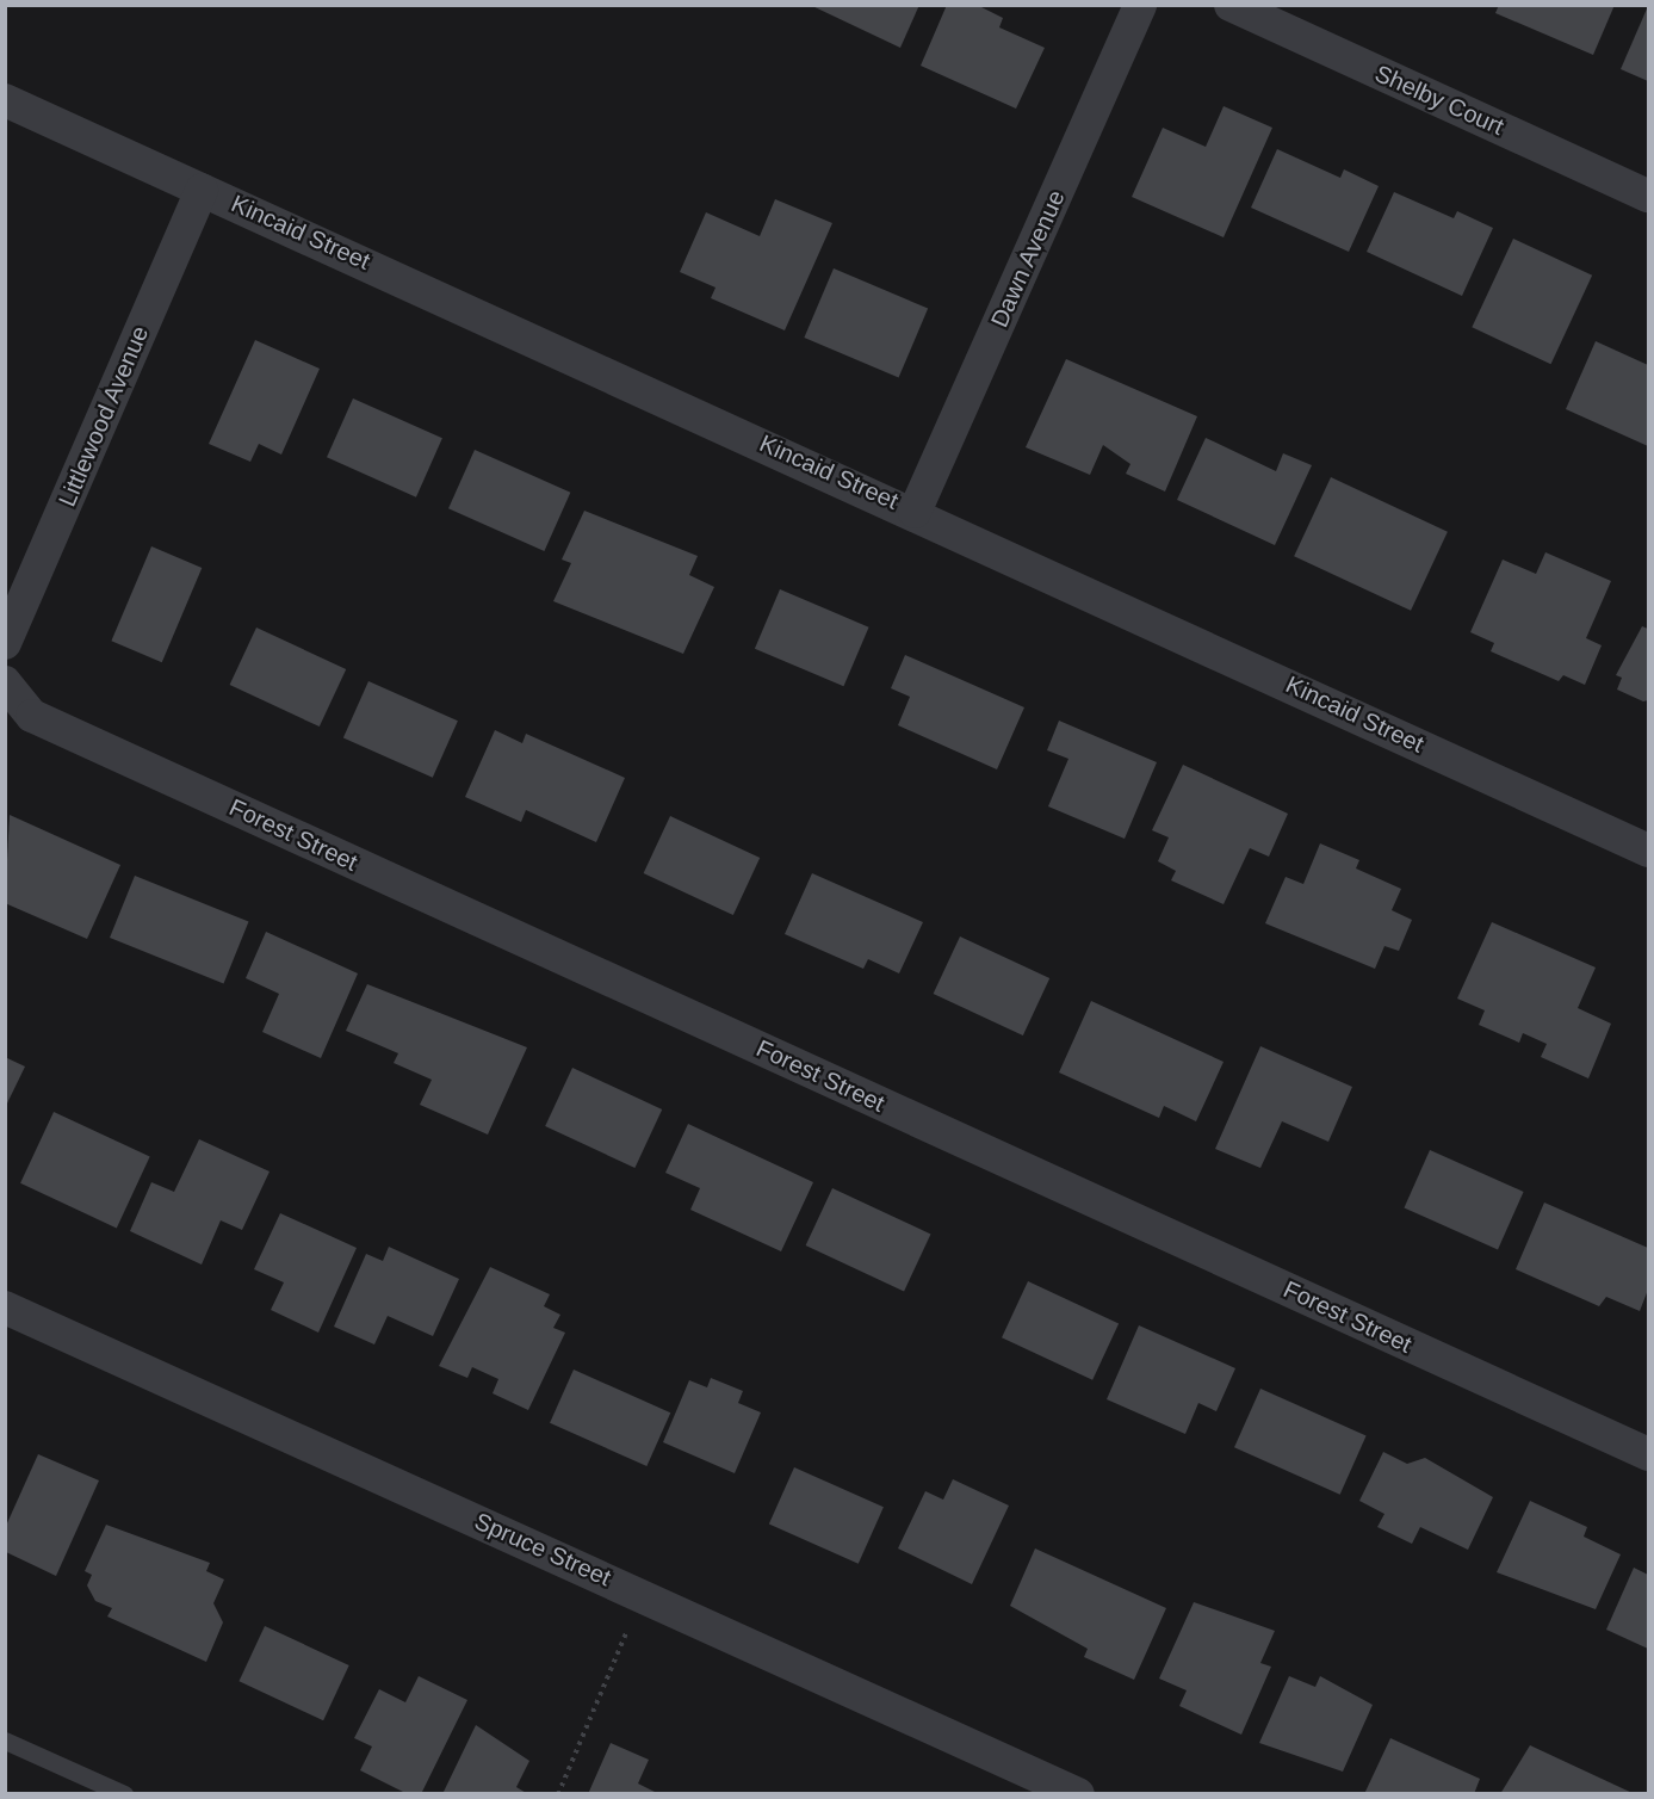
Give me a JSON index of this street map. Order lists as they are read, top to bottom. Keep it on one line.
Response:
{"streets":{"street":["Shelby Court","Kincaid Street","Dawn Avenue","Littlewood Avenue","Forest Street","Spruce Street"]},"crossings":[["Kincaid Street","Dawn Avenue"],["Kincaid Street","Littlewood Avenue"]]}
